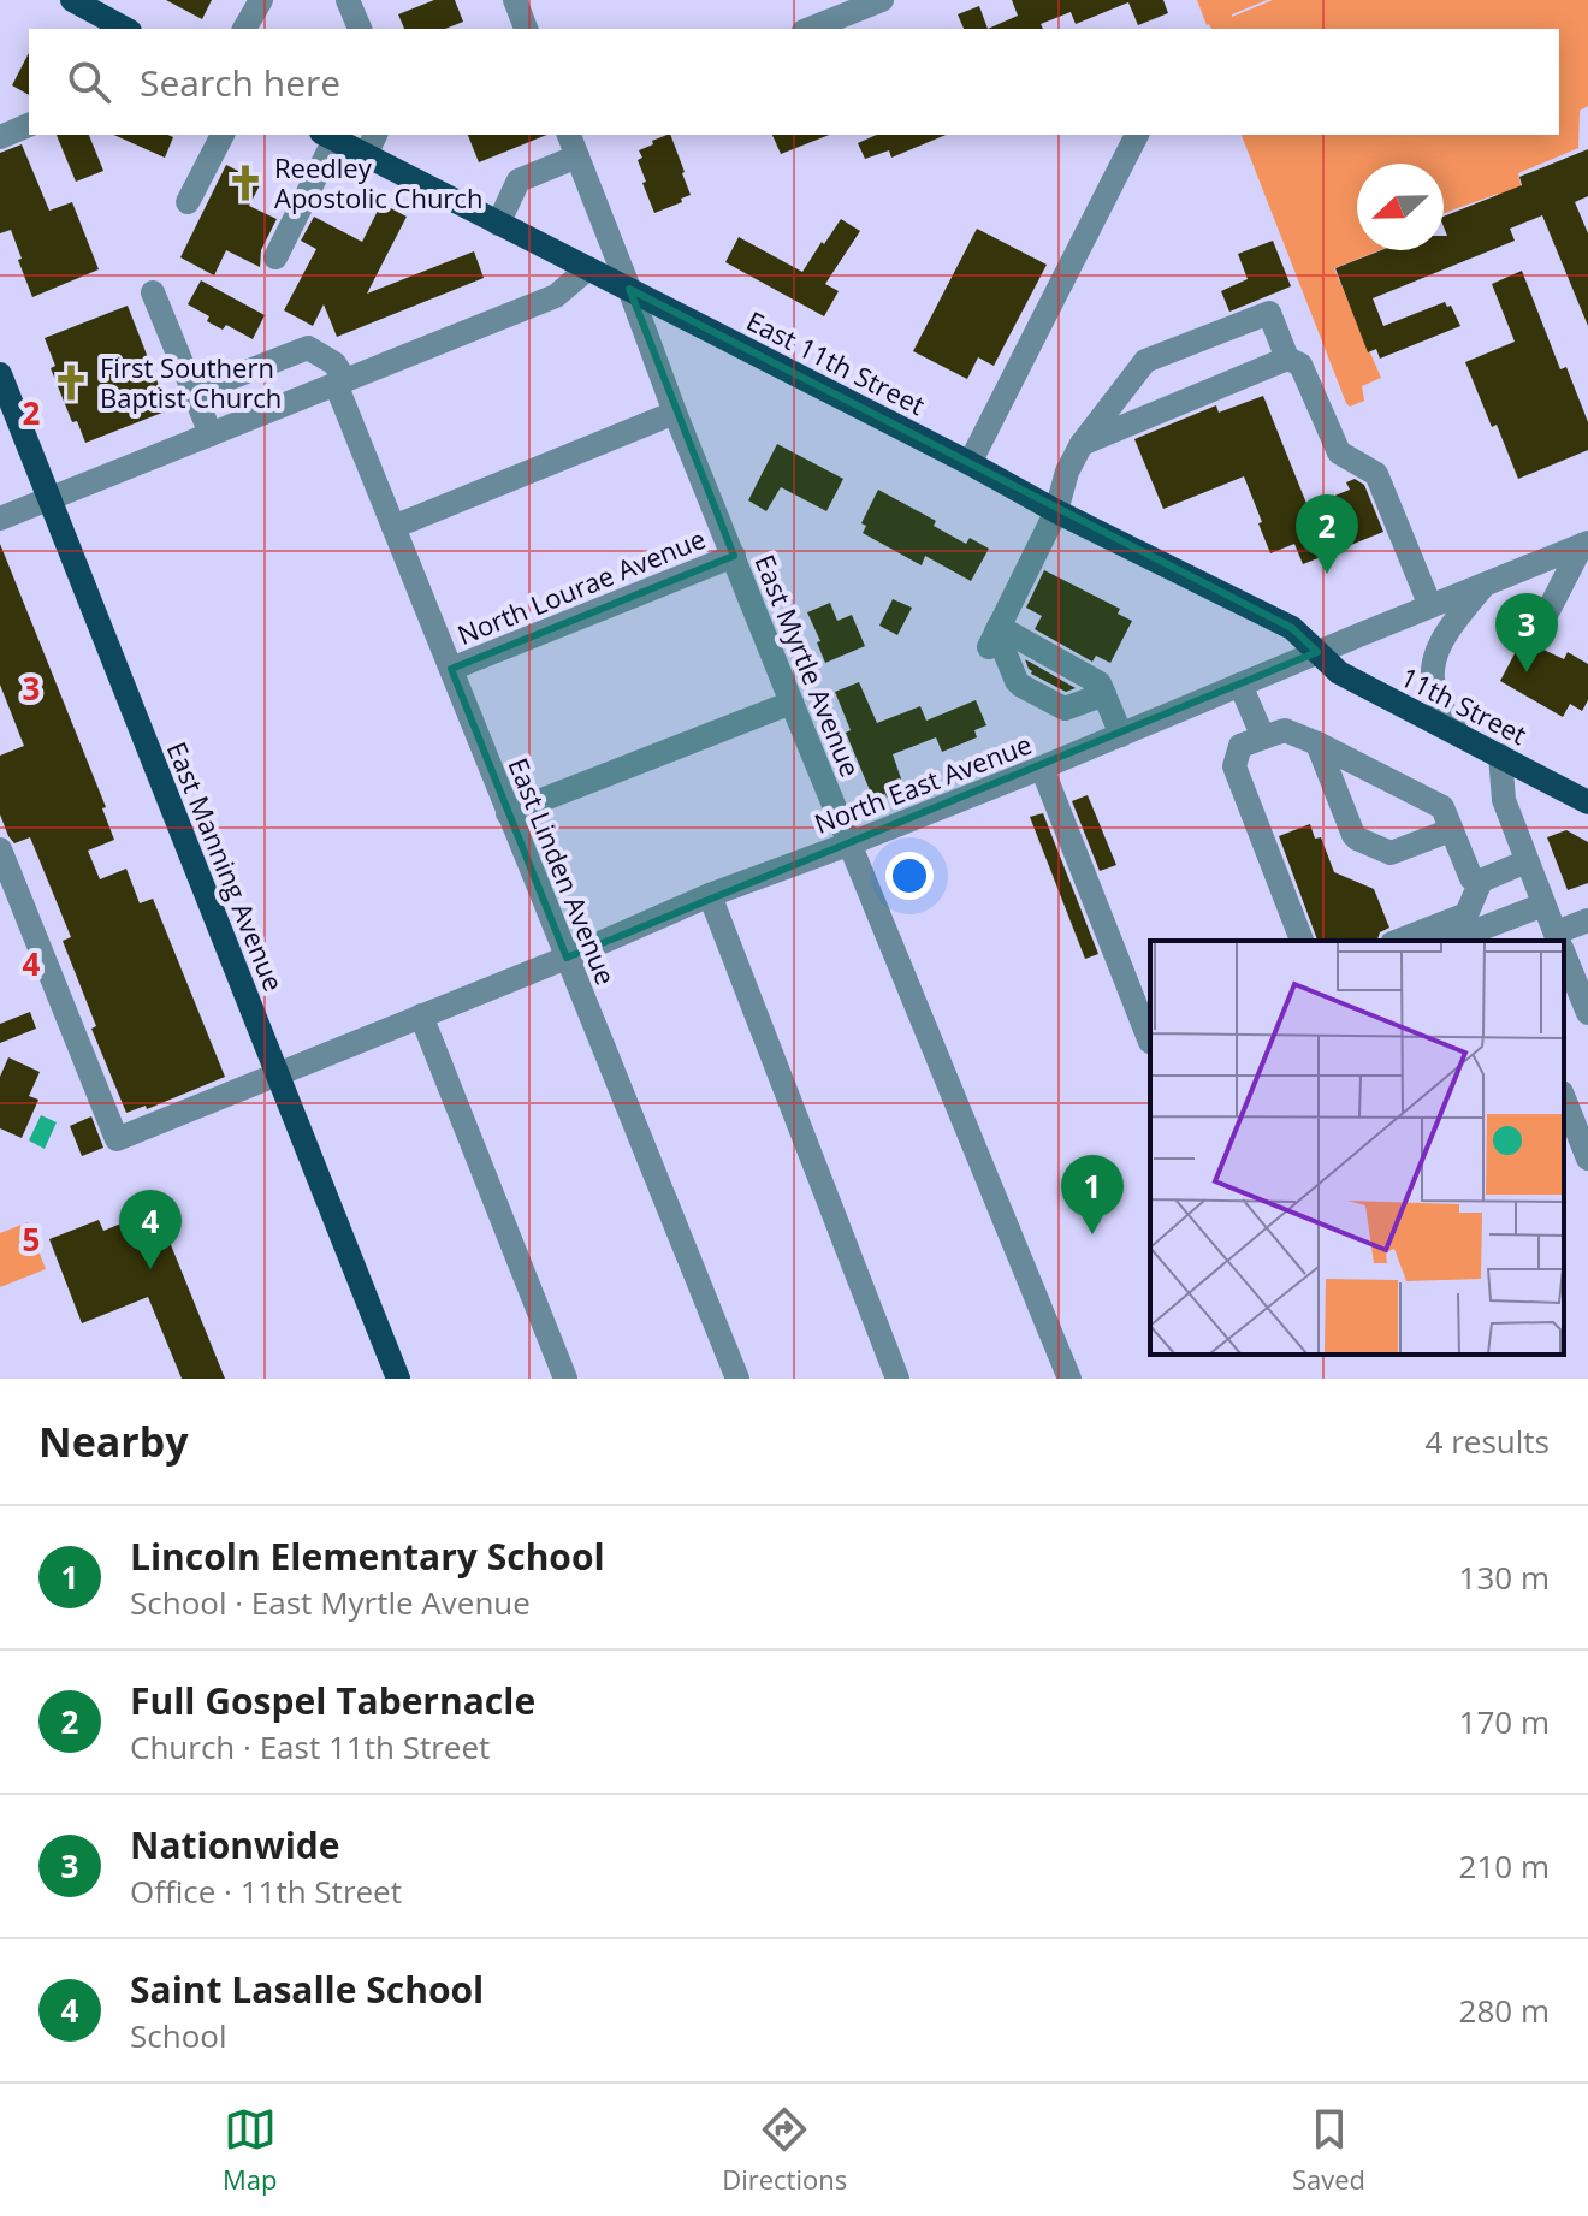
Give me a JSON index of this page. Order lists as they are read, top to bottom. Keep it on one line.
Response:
{"streets":{"main road":["East 11th Street","11th Street","East Manning Avenue"],"street":["North Lourae Avenue","East Myrtle Avenue","North East Avenue","East Linden Avenue"]},"crossings":[["East 11th Street","East Myrtle Avenue"],["East 11th Street","11th Street"],["East 11th Street","North East Avenue"],["North Lourae Avenue","East Myrtle Avenue"],["North Lourae Avenue","East Linden Avenue"],["East Myrtle Avenue","North East Avenue"],["11th Street","North East Avenue"],["North East Avenue","East Manning Avenue"],["North East Avenue","East Linden Avenue"]],"places":{"church":["Reedley Apostolic Church","First Southern Baptist Church"]},"north":"left","page":{"search":"Search here","pins":["2","3","1","4"],"heading":["Nearby","4 results"],"list":[{"mark":"1","name":"Lincoln Elementary School","note":"School · East Myrtle Avenue","value":"130 m"},{"mark":"2","name":"Full Gospel Tabernacle","note":"Church · East 11th Street","value":"170 m"},{"mark":"3","name":"Nationwide","note":"Office · 11th Street","value":"210 m"},{"mark":"4","name":"Saint Lasalle School","note":"School","value":"280 m"}],"nav":["Map","Directions","Saved"]},"grid":{"rows":["2","3","4","5"]}}
